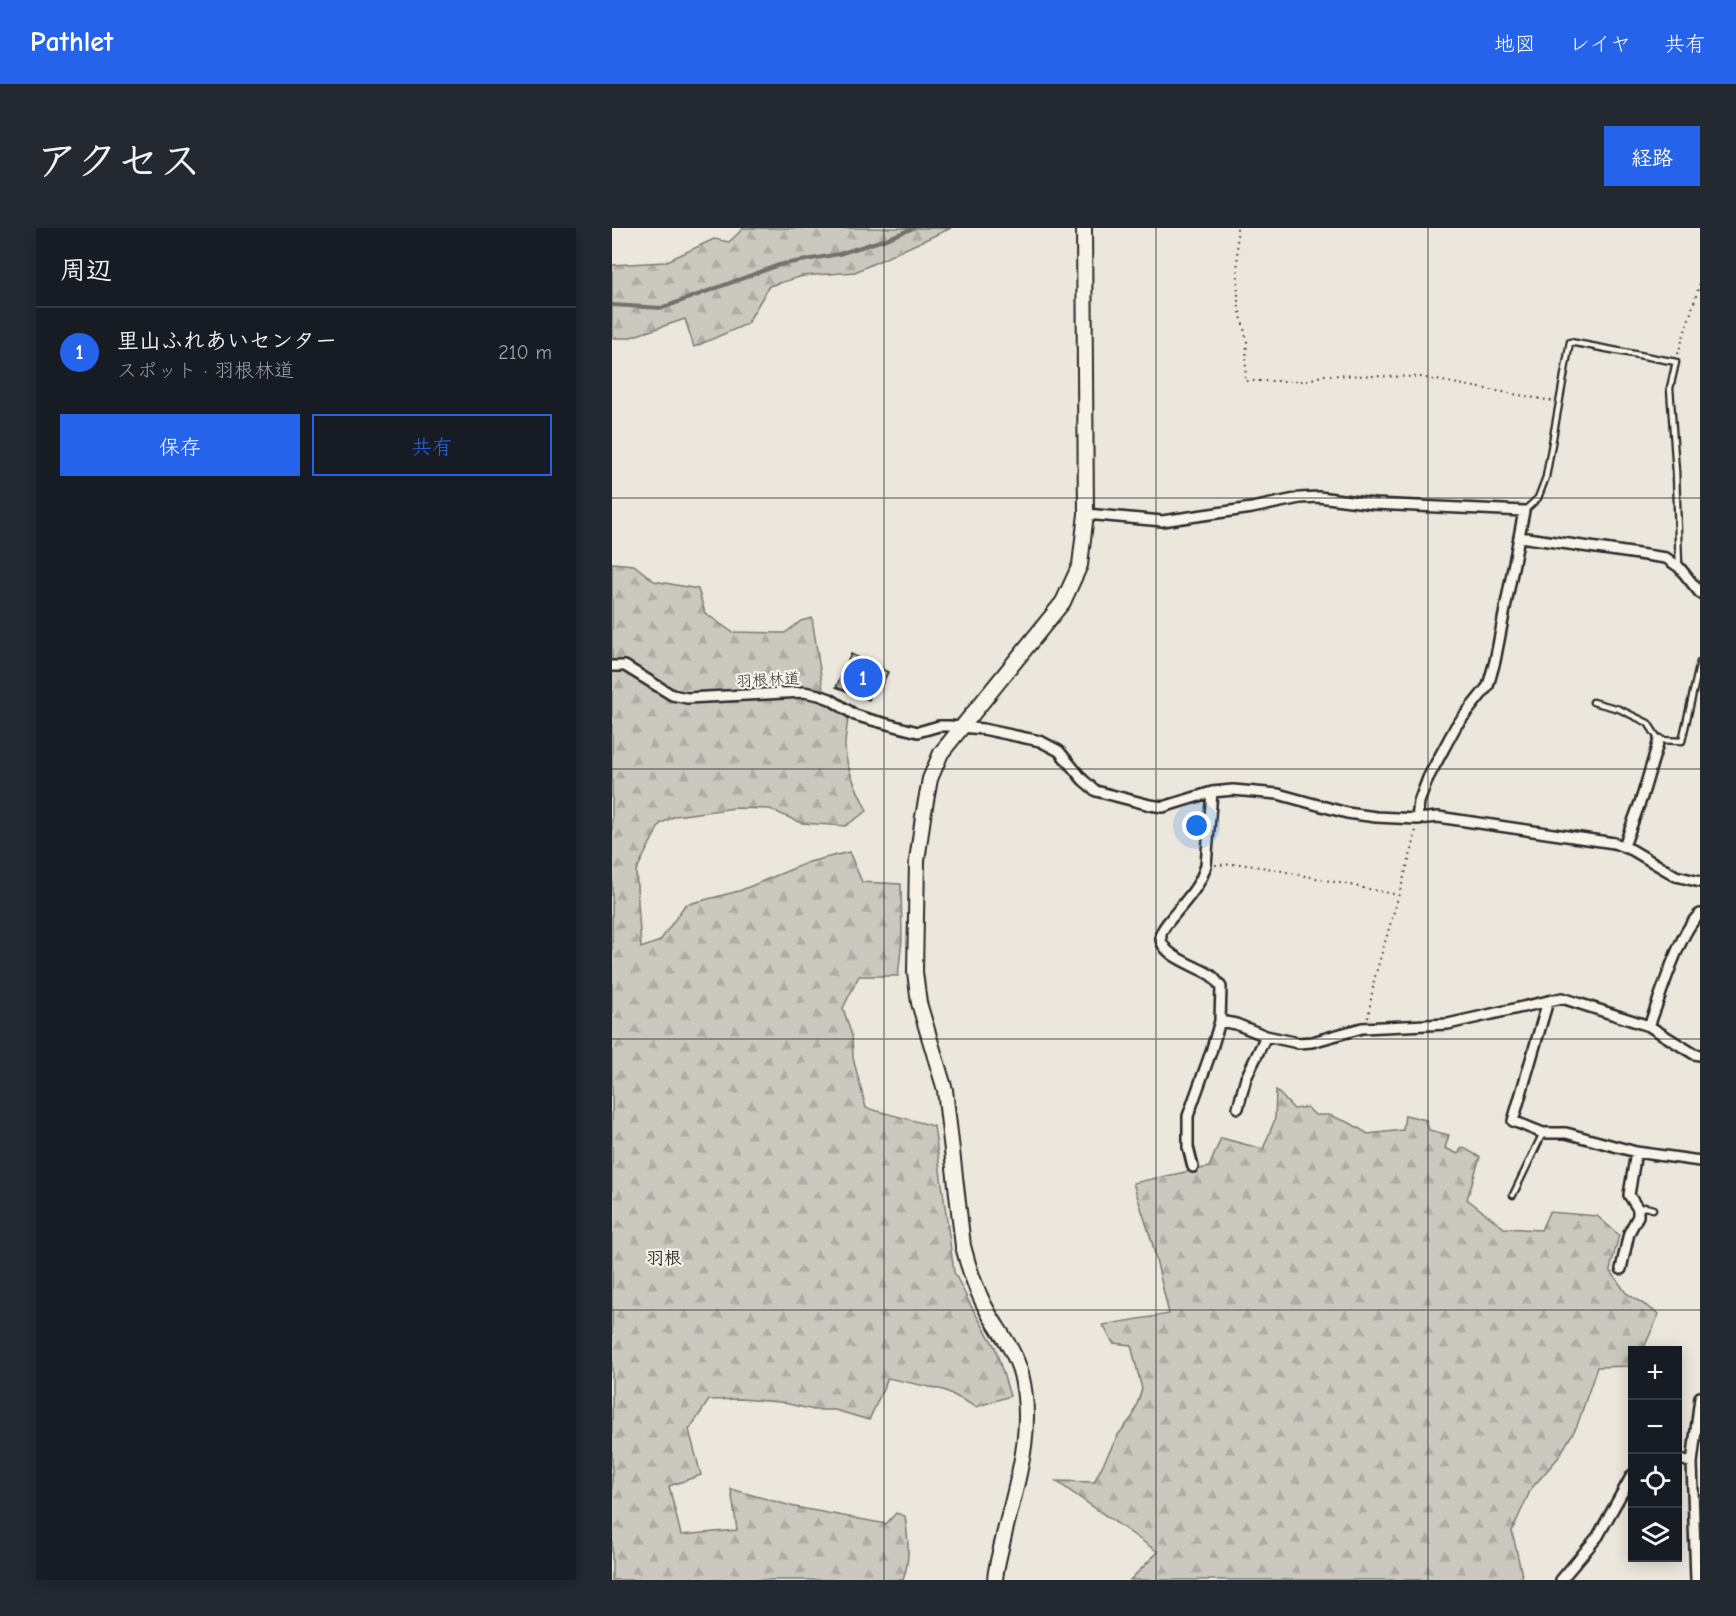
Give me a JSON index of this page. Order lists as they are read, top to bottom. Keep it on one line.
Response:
{"streets":{"street":["羽根林道"]},"districts":["羽根"],"page":{"header":"Pathlet","nav":["地図","レイヤ","共有"],"title":"アクセス","buttons":["経路",["保存","共有"]],"heading":"周辺","list":[{"mark":"1","name":"里山ふれあいセンター","note":"スポット · 羽根林道","value":"210 m"}],"pins":"1","map_buttons":["+","−"]}}
